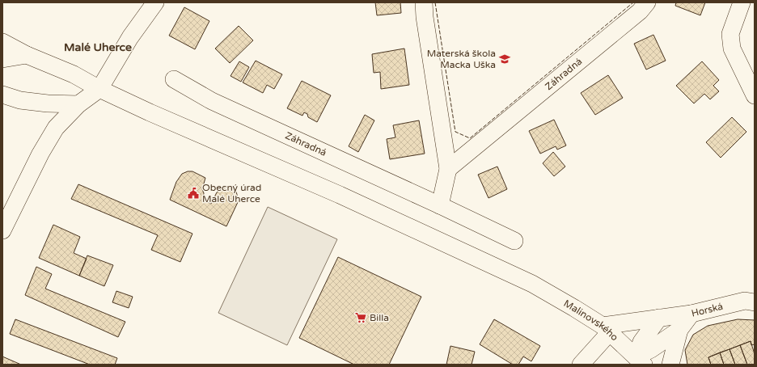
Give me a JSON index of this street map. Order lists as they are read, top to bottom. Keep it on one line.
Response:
{"streets":{"street":["Záhradná","Horská","Malinovského"]},"crossings":[["Horská","Malinovského"]],"districts":["Malé Uherce"],"places":{"school or university":["Materská škola Macka Uška"],"public building":["Obecný úrad Malé Uherce"],"supermarket":["Billa"]}}
